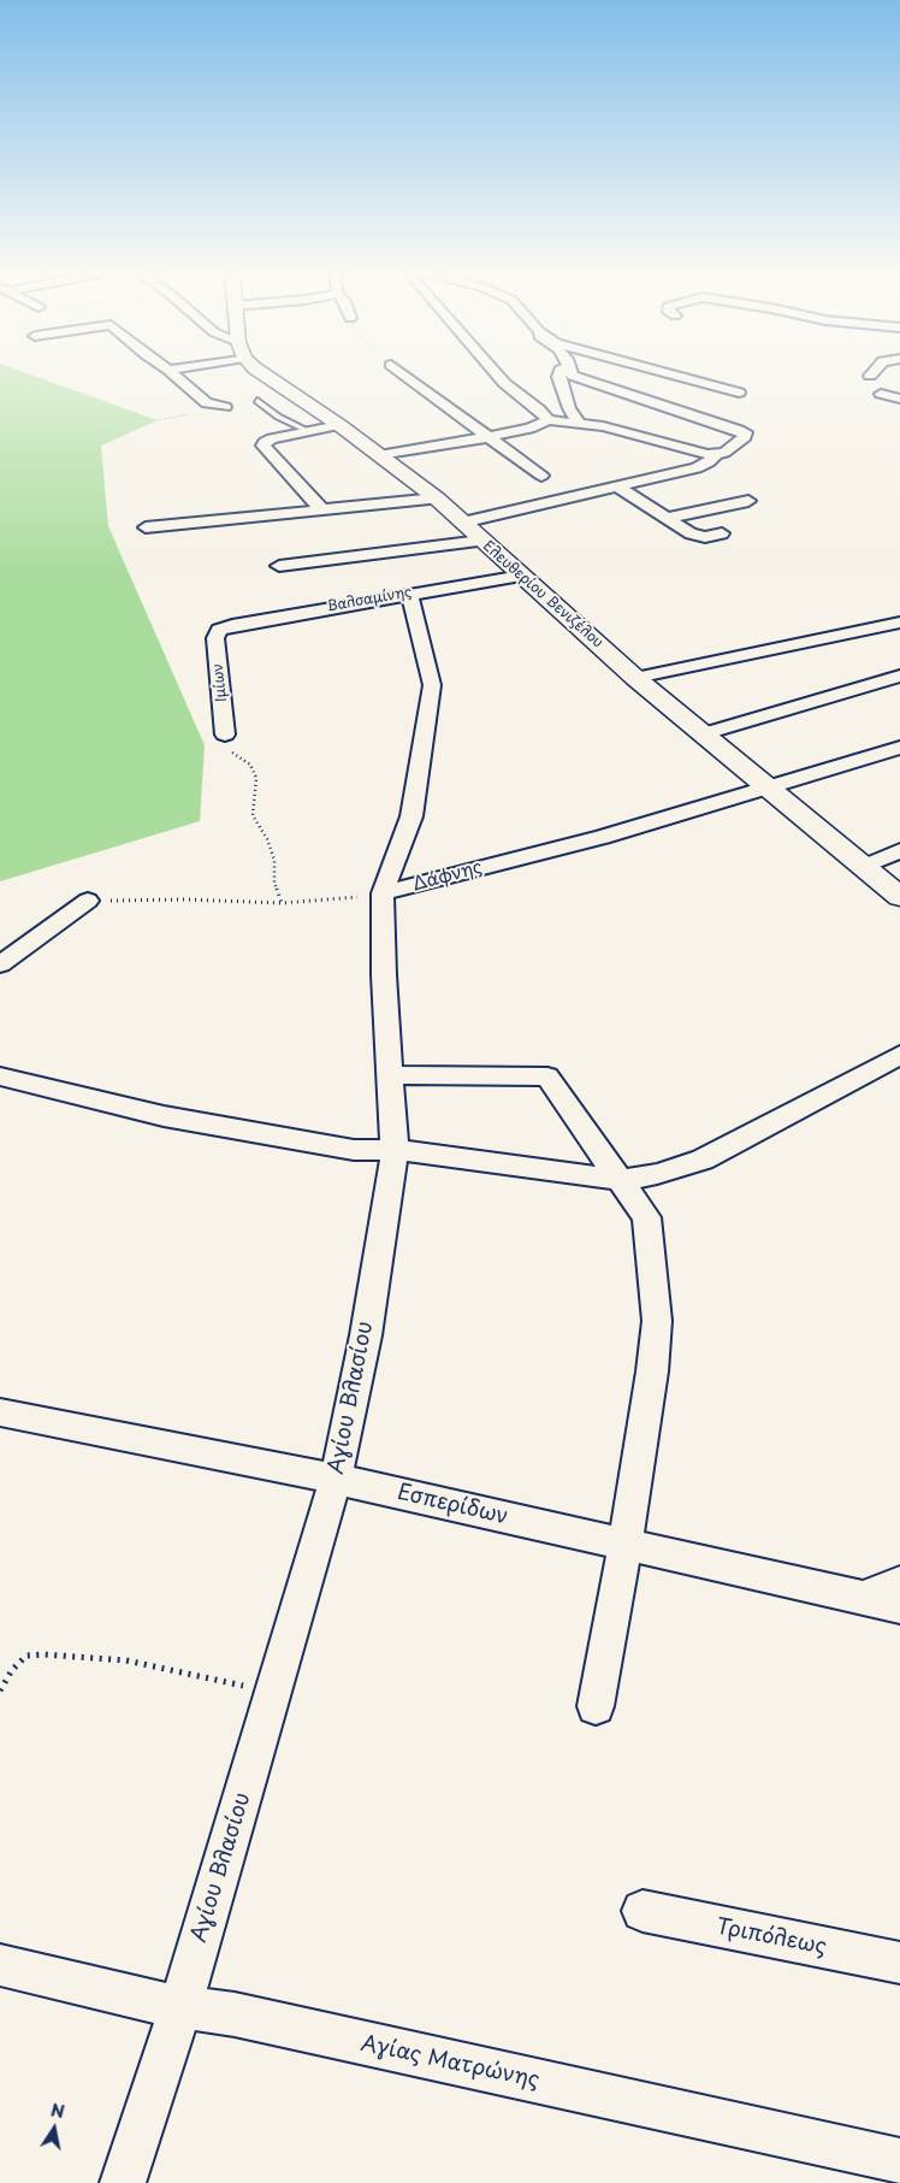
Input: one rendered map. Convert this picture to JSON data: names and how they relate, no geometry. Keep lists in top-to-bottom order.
{
  "streets": {
    "street": [
      "Ελευθερίου Βενιζέλου",
      "Βαλσαμίνης",
      "Ιμίων",
      "Δάφνης",
      "Αγίου Βλασίου",
      "Εσπερίδων",
      "Τριπόλεως",
      "Αγίας Ματρώνης"
    ]
  },
  "crossings": [
    ["Ελευθερίου Βενιζέλου", "Βαλσαμίνης"],
    ["Ελευθερίου Βενιζέλου", "Δάφνης"],
    ["Βαλσαμίνης", "Ιμίων"],
    ["Βαλσαμίνης", "Αγίου Βλασίου"],
    ["Δάφνης", "Αγίου Βλασίου"],
    ["Αγίου Βλασίου", "Εσπερίδων"],
    ["Αγίου Βλασίου", "Αγίας Ματρώνης"]
  ],
  "north": "top"
}
